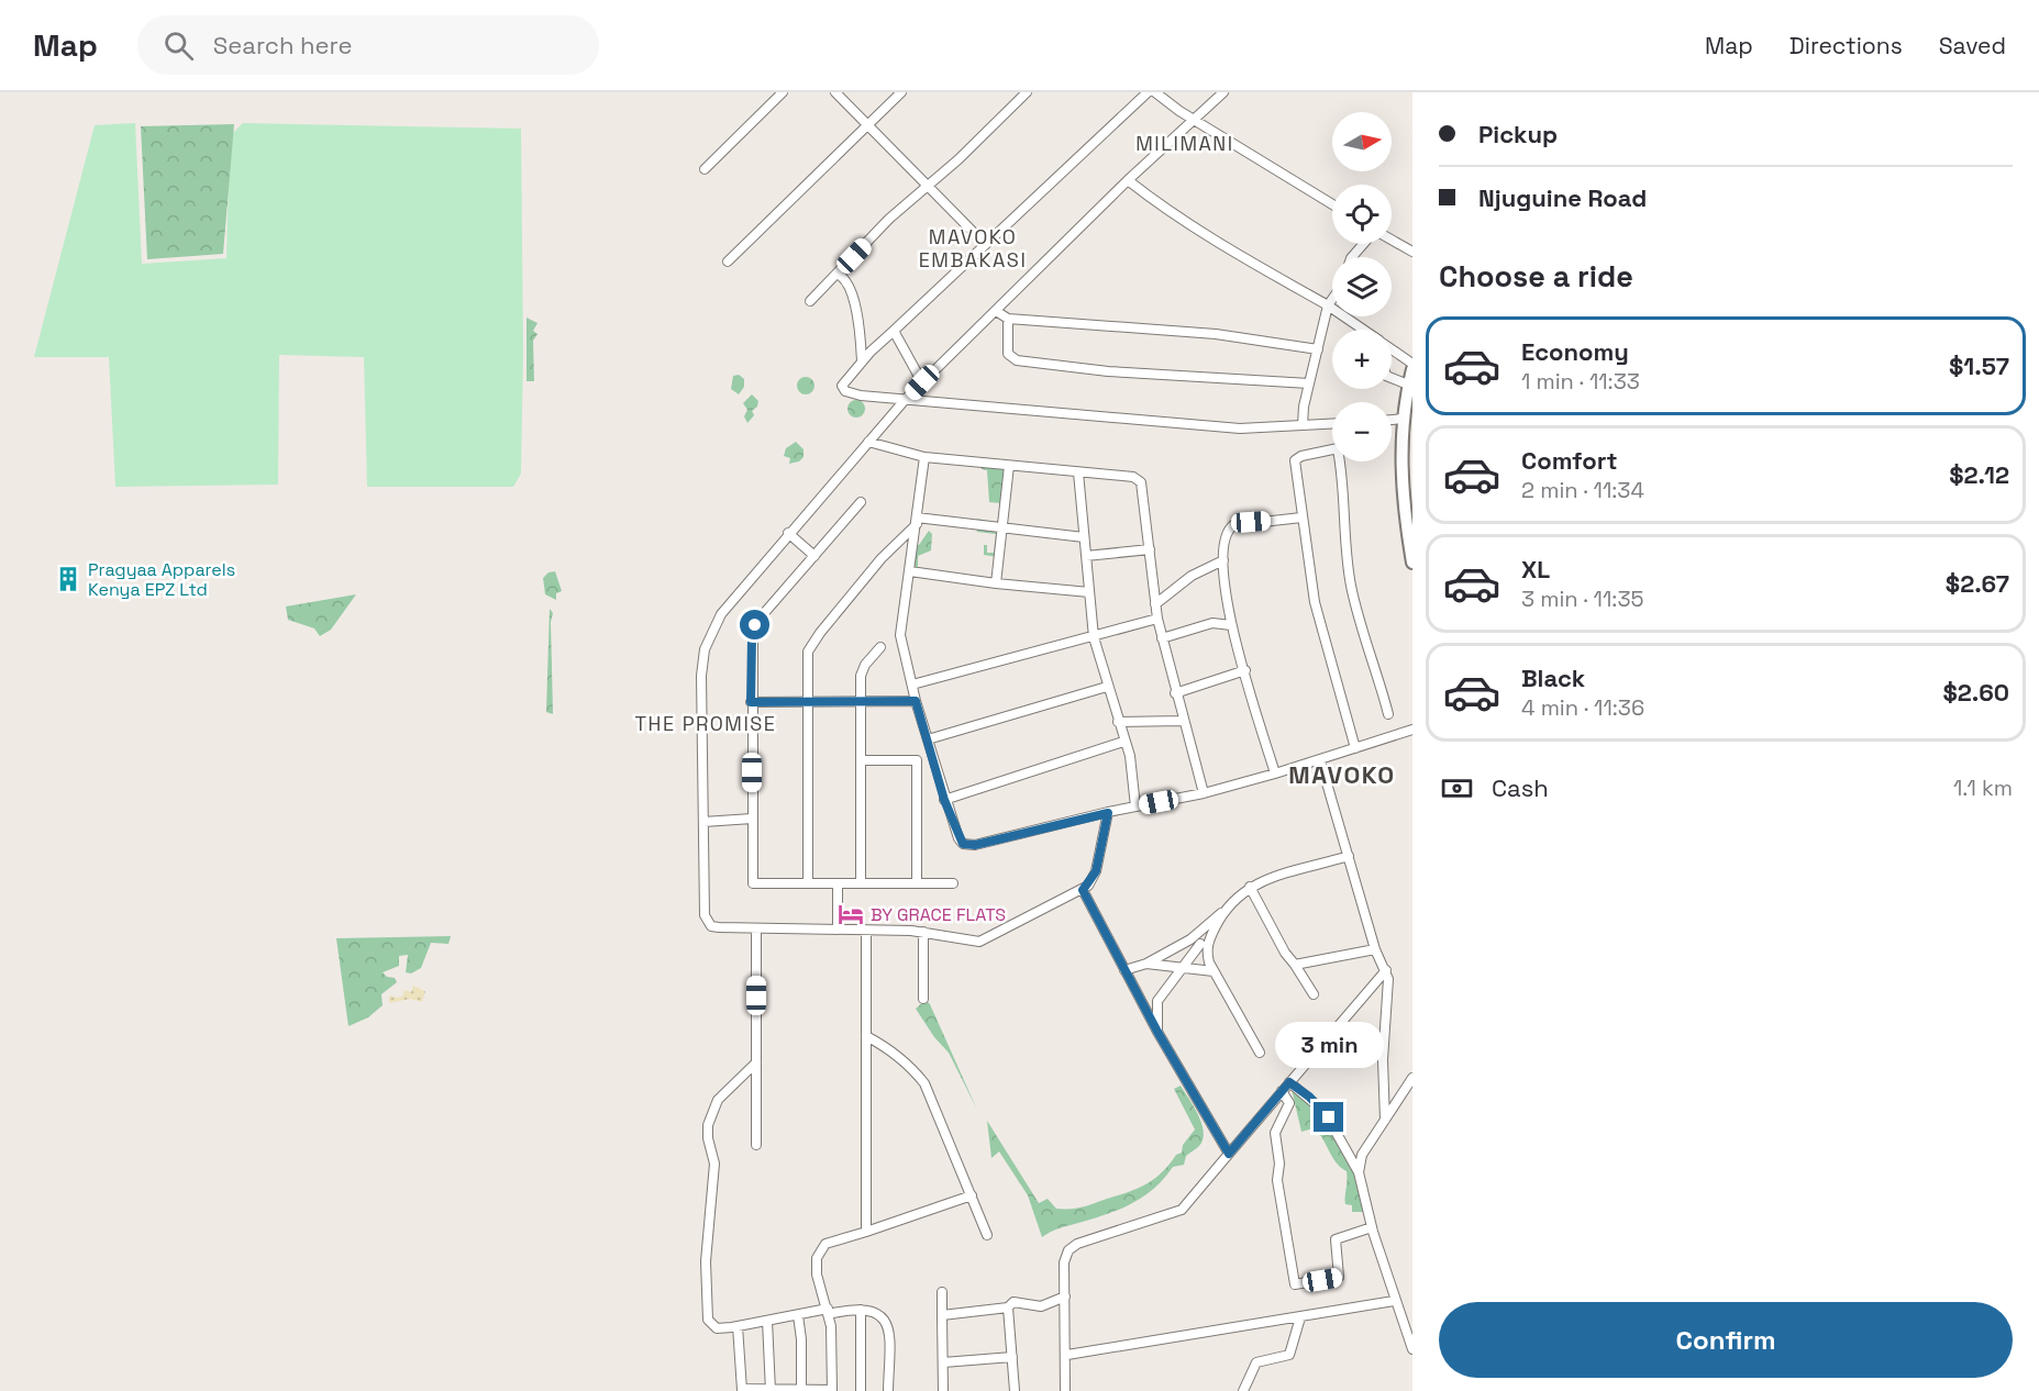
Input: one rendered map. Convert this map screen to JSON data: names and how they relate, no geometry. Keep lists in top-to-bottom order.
{
  "districts": [
    "MILIMANI",
    "MAVOKO EMBAKASI",
    "THE PROMISE",
    "MAVOKO"
  ],
  "places": {
    "building": ["Pragyaa Apparels Kenya EPZ Ltd"],
    "hotel": ["BY GRACE FLATS"]
  },
  "north": "right",
  "page": {
    "header": "Map",
    "search": "Search here",
    "nav": ["Map", "Directions", "Saved"],
    "banner": ["Pickup", "Njuguine Road"],
    "map_buttons": ["+", "−"],
    "heading": "Choose a ride",
    "list": [
      {
        "name": "Economy",
        "note": "1 min · 11:33",
        "value": "$1.57"
      },
      {
        "name": "Comfort",
        "note": "2 min · 11:34",
        "value": "$2.12"
      },
      {
        "name": "XL",
        "note": "3 min · 11:35",
        "value": "$2.67"
      },
      {
        "name": "Black",
        "note": "4 min · 11:36",
        "value": "$2.60"
      }
    ],
    "pay": ["Cash", "1.1 km"],
    "bubble": "3 min",
    "buttons": "Confirm"
  }
}
